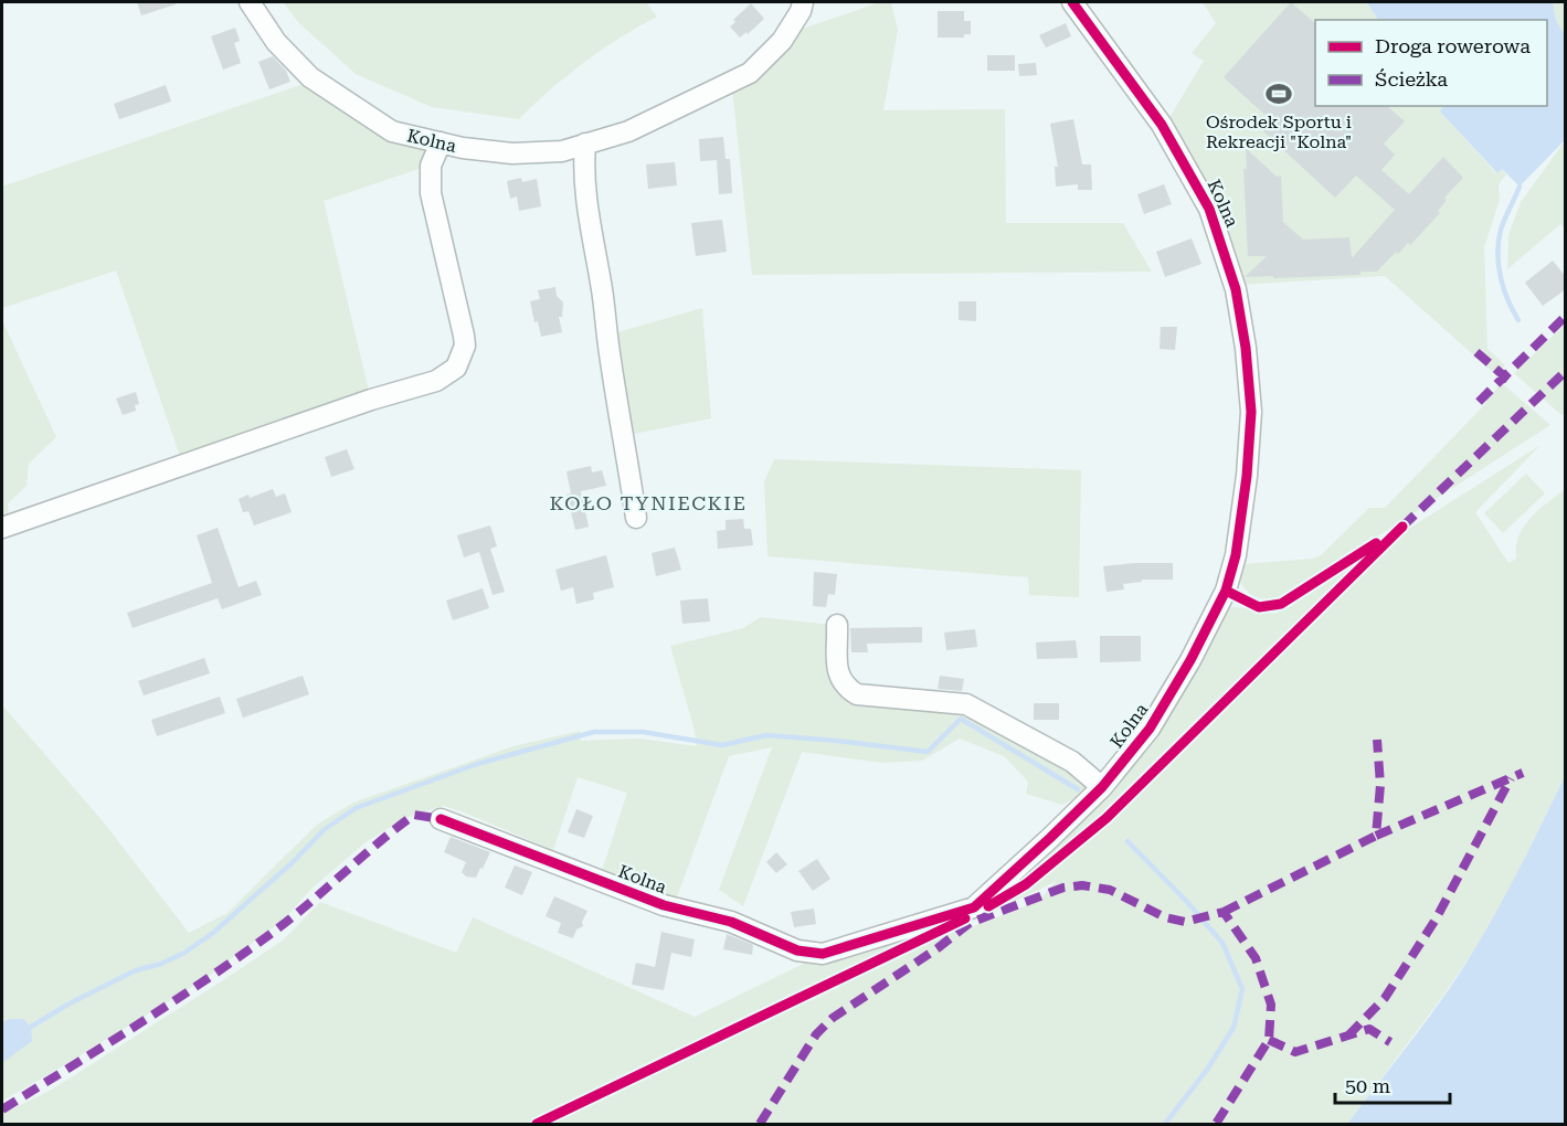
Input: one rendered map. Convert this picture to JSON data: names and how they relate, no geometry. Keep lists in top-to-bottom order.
{
  "streets": {
    "street": ["Kolna"]
  },
  "districts": ["KOŁO TYNIECKIE"],
  "places": {
    "sports": ["Ośrodek Sportu i Rekreacji \"Kolna\""]
  },
  "legend": ["Droga rowerowa", "Ścieżka"],
  "scale_bar": "50 m"
}
